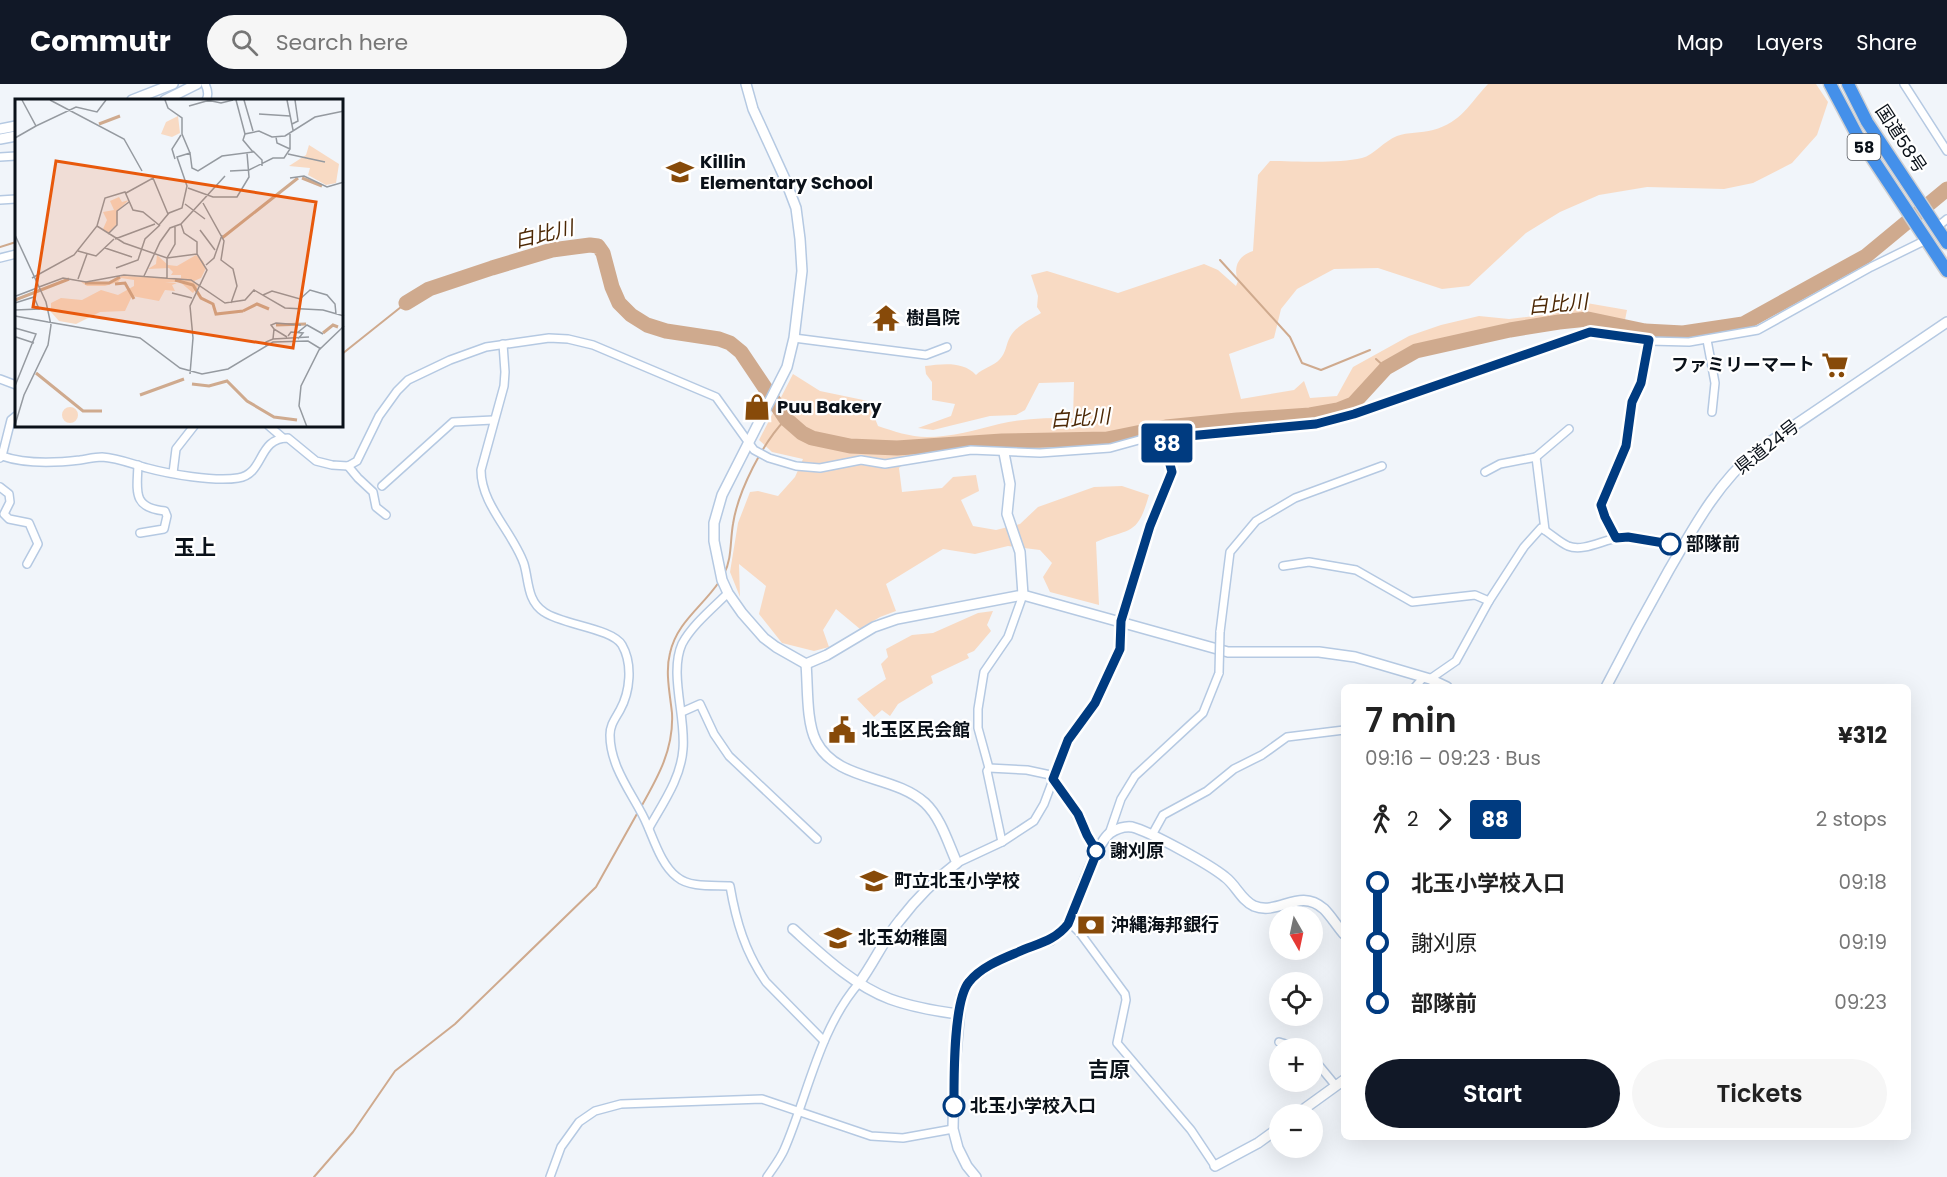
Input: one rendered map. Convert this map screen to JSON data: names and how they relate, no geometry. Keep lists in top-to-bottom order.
{
  "streets": {
    "highway": ["国道58号", "58"],
    "street": ["県道24号"]
  },
  "districts": ["玉上", "吉原"],
  "water": ["白比川"],
  "places": {
    "school or university": ["Killin Elementary School", "町立北玉小学校", "北玉幼稚園"],
    "temple": ["樹昌院"],
    "supermarket": ["ファミリーマート"],
    "shop": ["Puu Bakery"],
    "other": ["部隊前", "謝刈原", "北玉小学校入口"],
    "public building": ["北玉区民会館"],
    "bank": ["沖縄海邦銀行"]
  },
  "lines": ["bus line 88"],
  "north": "bottom",
  "page": {
    "header": "Commutr",
    "search": "Search here",
    "nav": ["Map", "Layers", "Share"],
    "on_map": "88",
    "heading": ["7 min", "09:16 – 09:23 · Bus", "¥312"],
    "legs": ["2", "88", "2 stops"],
    "list": [
      {
        "name": "北玉小学校入口",
        "value": "09:18"
      },
      {
        "name": "謝刈原",
        "value": "09:19"
      },
      {
        "name": "部隊前",
        "value": "09:23"
      }
    ],
    "map_buttons": ["+", "−"],
    "buttons": ["Start", "Tickets"]
  }
}
